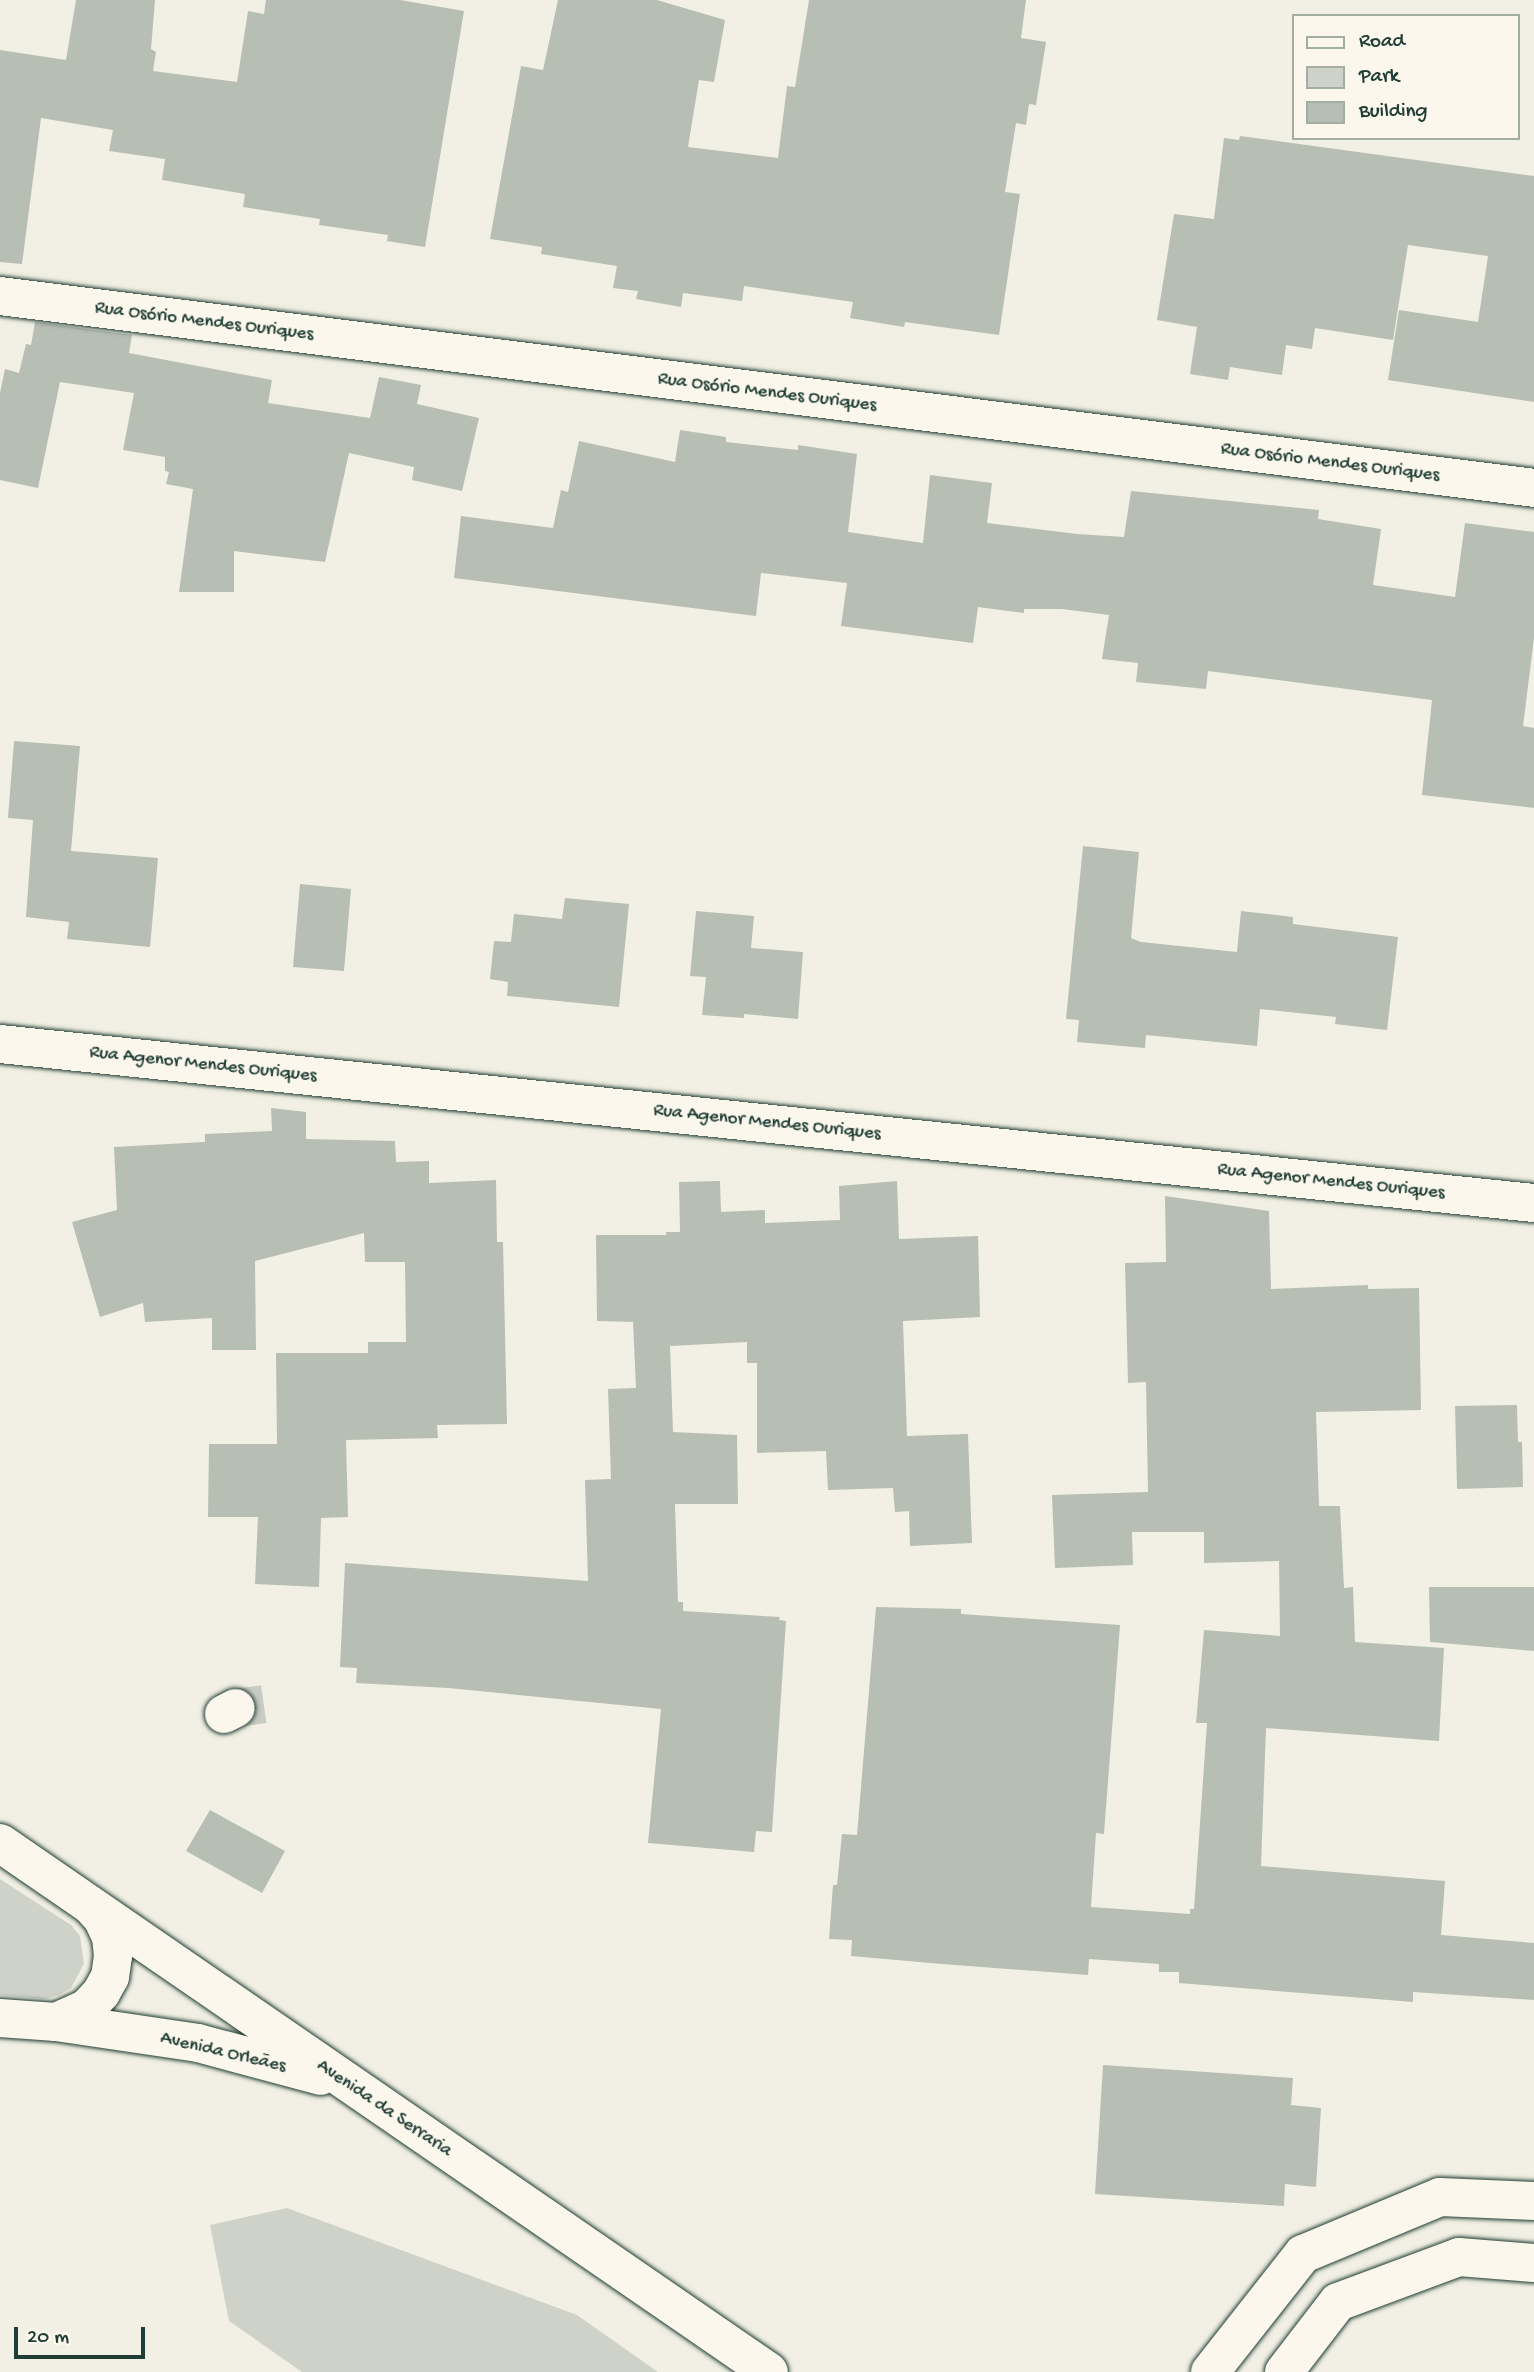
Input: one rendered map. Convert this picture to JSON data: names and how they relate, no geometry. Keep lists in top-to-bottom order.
{
  "streets": {
    "street": [
      "Rua Osório Mendes Ouriques",
      "Rua Agenor Mendes Ouriques",
      "Avenida Orleães",
      "Avenida da Serraria"
    ]
  },
  "crossings": [
    ["Avenida Orleães", "Avenida da Serraria"]
  ],
  "legend": ["Road", "Park", "Building"],
  "scale_bar": "20 m"
}
